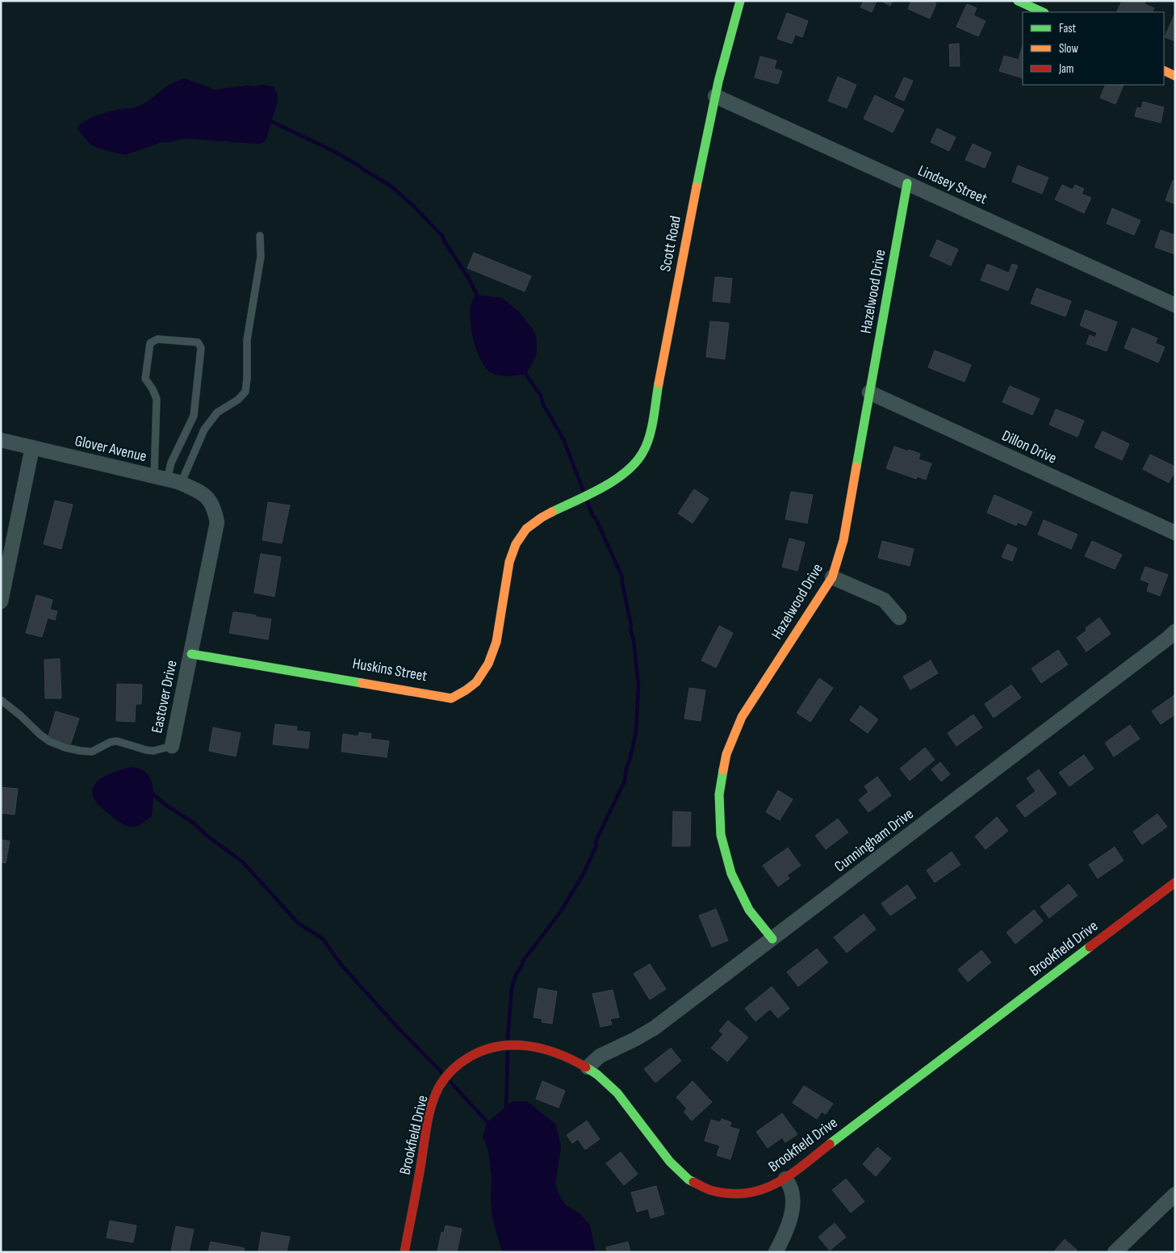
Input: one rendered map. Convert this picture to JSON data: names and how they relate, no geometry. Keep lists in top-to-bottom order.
{
  "streets": {
    "street": [
      "Lindsey Street",
      "Scott Road",
      "Hazelwood Drive",
      "Dillon Drive",
      "Glover Avenue",
      "Huskins Street",
      "Eastover Drive",
      "Cunningham Drive",
      "Brookfield Drive"
    ]
  },
  "crossings": [
    ["Lindsey Street", "Scott Road"],
    ["Lindsey Street", "Hazelwood Drive"],
    ["Scott Road", "Huskins Street"],
    ["Hazelwood Drive", "Dillon Drive"],
    ["Hazelwood Drive", "Cunningham Drive"],
    ["Glover Avenue", "Huskins Street"],
    ["Glover Avenue", "Eastover Drive"],
    ["Huskins Street", "Eastover Drive"],
    ["Cunningham Drive", "Brookfield Drive"]
  ],
  "legend": ["Fast", "Slow", "Jam"]
}
